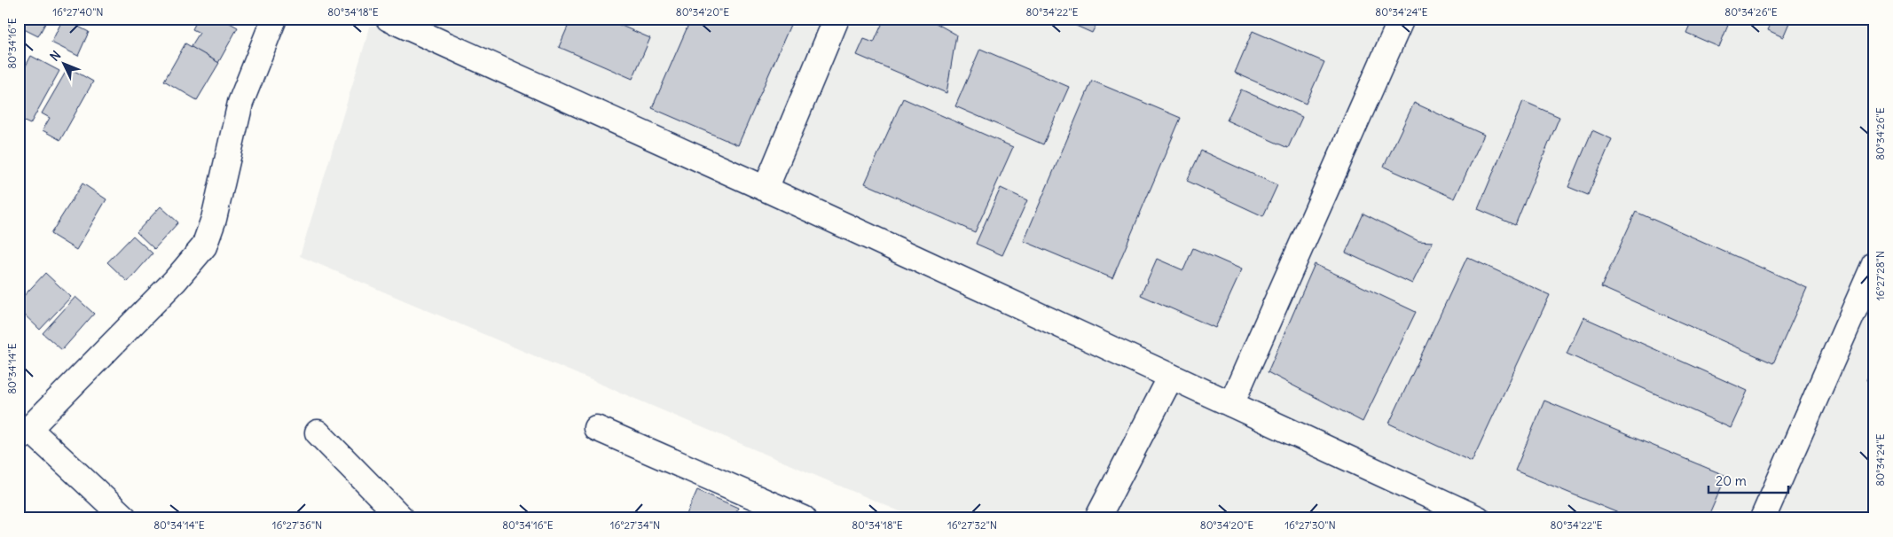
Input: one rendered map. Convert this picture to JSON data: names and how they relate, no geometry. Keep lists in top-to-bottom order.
{
  "scale_bar": "20 m",
  "north": "top left",
  "coordinates": [
    "16°27'40\"N",
    "80°34'18\"E",
    "80°34'20\"E",
    "80°34'22\"E",
    "80°34'24\"E",
    "80°34'26\"E",
    "80°34'16\"E",
    "16°27'28\"N",
    "80°34'14\"E",
    "16°27'36\"N",
    "16°27'34\"N",
    "16°27'32\"N",
    "16°27'30\"N"
  ]
}
